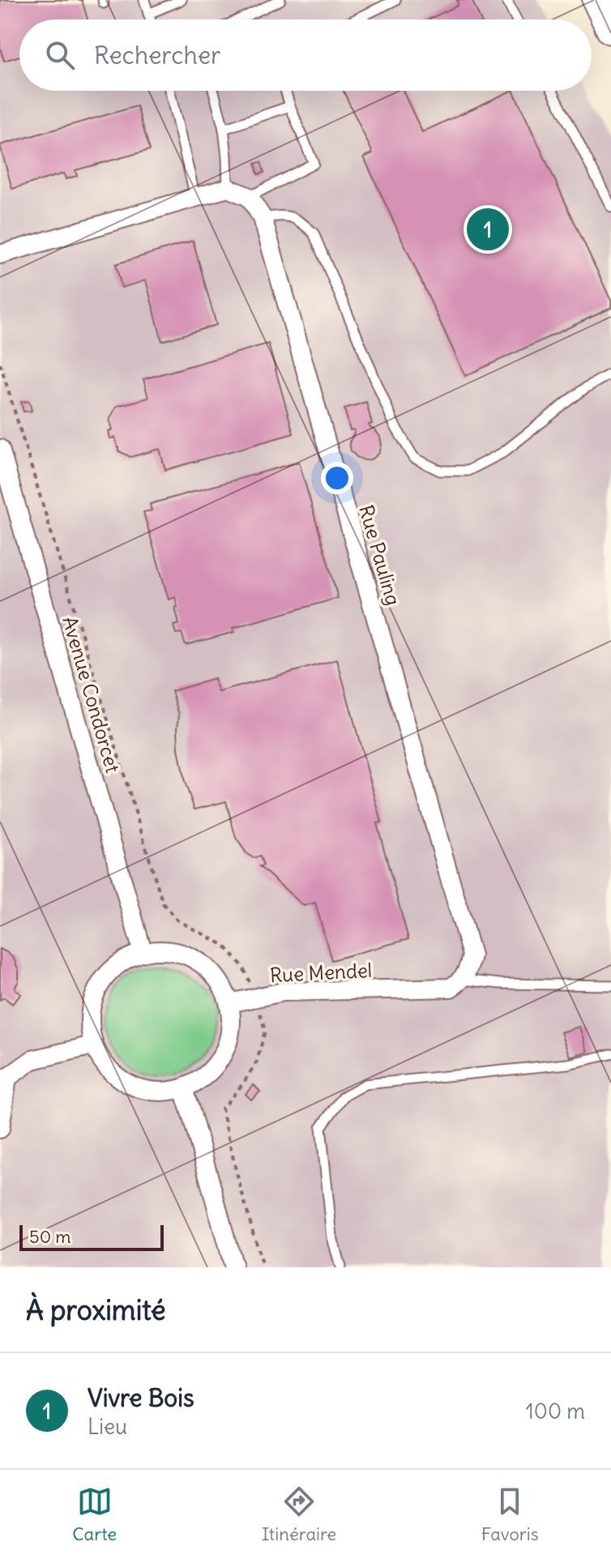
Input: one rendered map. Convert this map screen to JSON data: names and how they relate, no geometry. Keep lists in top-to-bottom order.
{
  "streets": {
    "street": ["Rue Pauling", "Avenue Condorcet", "Rue Mendel"]
  },
  "crossings": [
    ["Rue Pauling", "Rue Mendel"],
    ["Avenue Condorcet", "Rue Mendel"]
  ],
  "scale_bar": "50 m",
  "page": {
    "search": "Rechercher",
    "pins": "1",
    "scale": "50 m",
    "heading": "À proximité",
    "list": [
      {
        "mark": "1",
        "name": "Vivre Bois",
        "note": "Lieu",
        "value": "100 m"
      }
    ],
    "nav": ["Carte", "Itinéraire", "Favoris"]
  }
}
